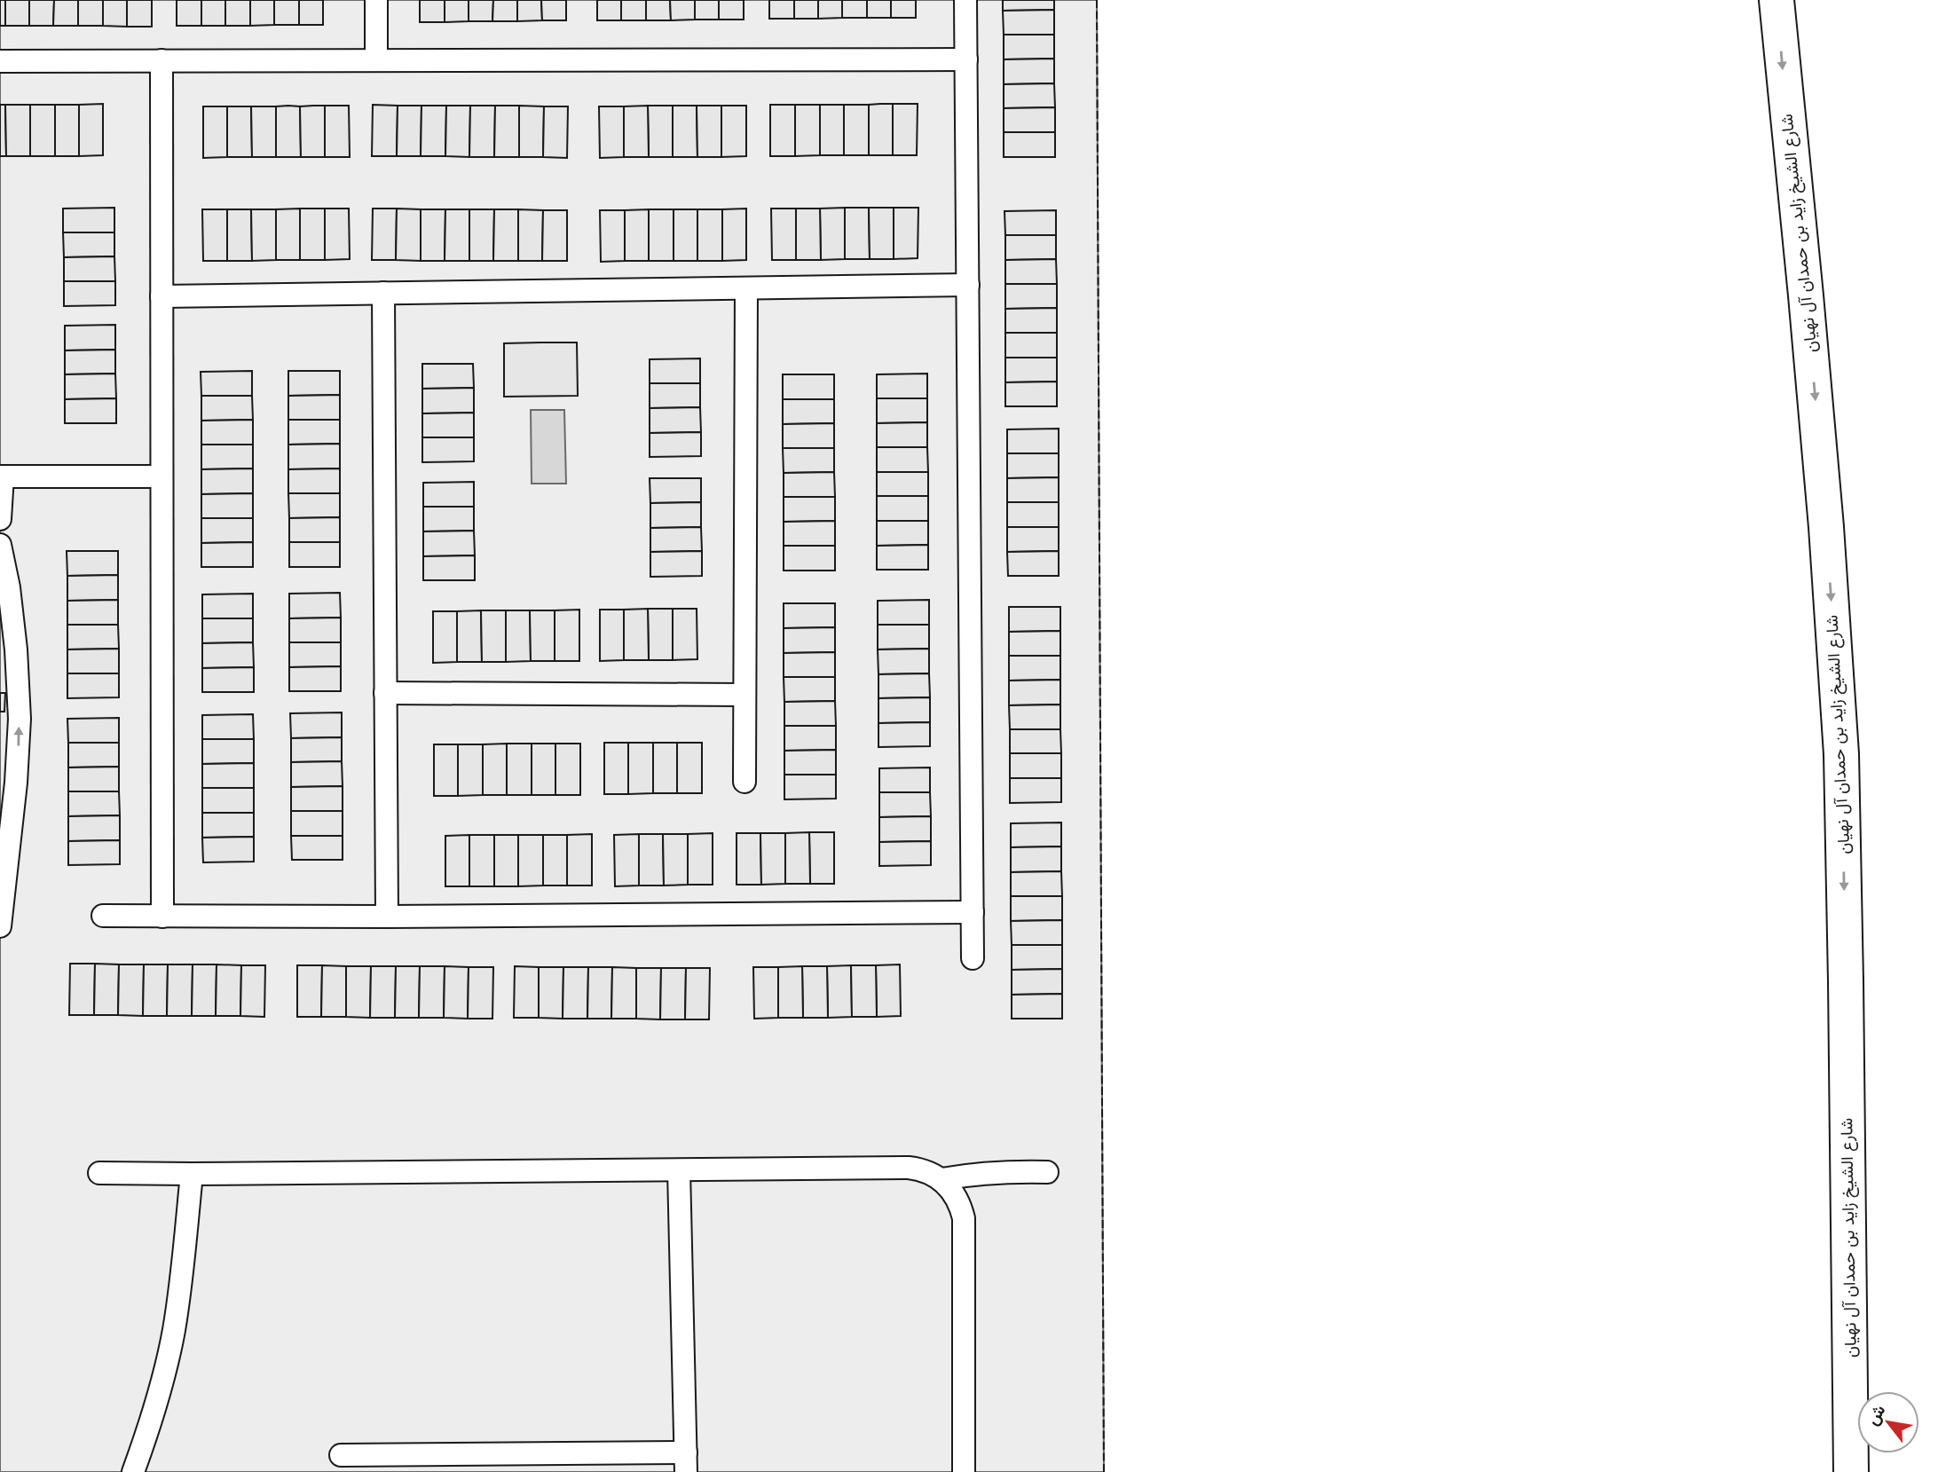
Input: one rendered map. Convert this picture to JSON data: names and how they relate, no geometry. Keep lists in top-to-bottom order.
{
  "streets": {
    "highway": ["شارع الشيخ زايد بن حمدان آل نهيان"]
  },
  "one_way": ["شارع الشيخ زايد بن حمدان آل نهيان"],
  "north": "top left"
}
